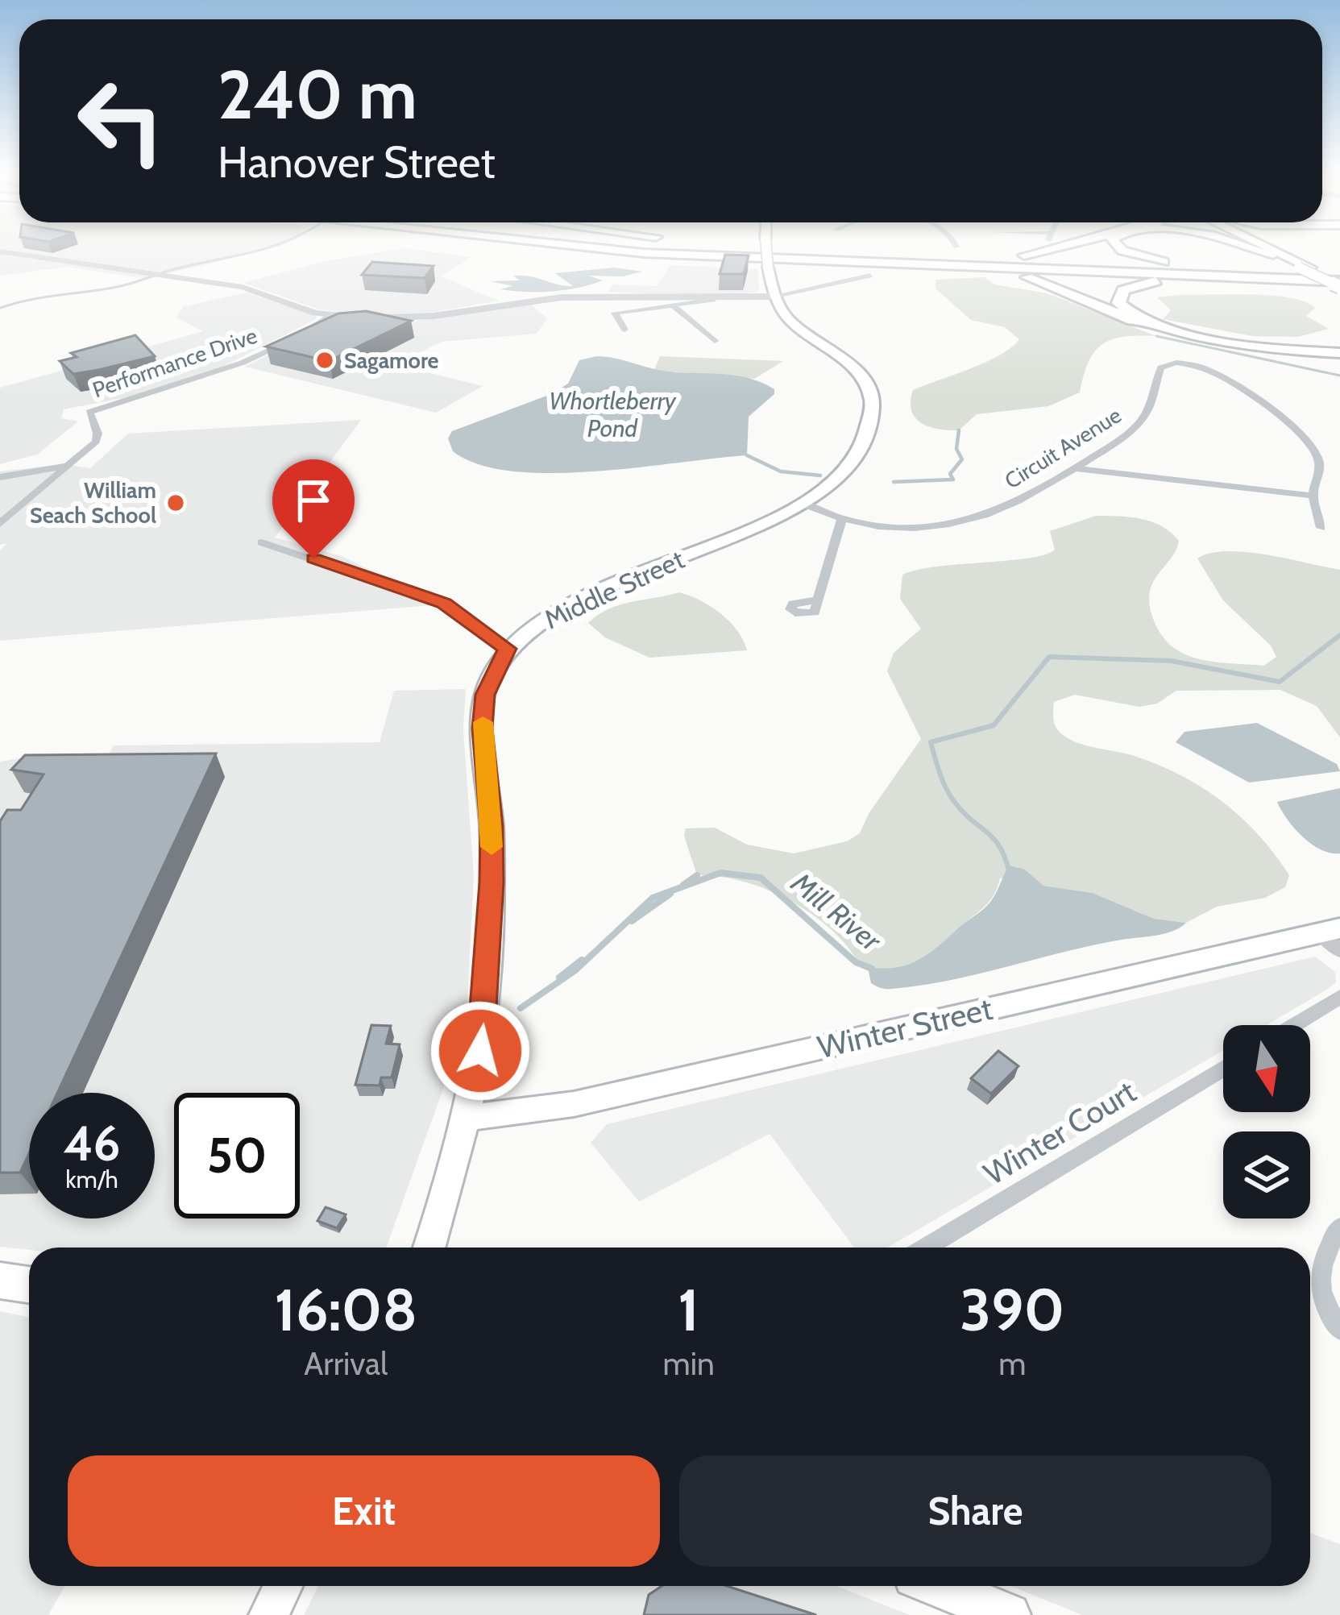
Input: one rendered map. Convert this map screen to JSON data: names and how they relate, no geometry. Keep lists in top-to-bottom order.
{
  "streets": {
    "main road": ["Middle Street", "Winter Street"],
    "street": ["Performance Drive", "Circuit Avenue", "Winter Court"]
  },
  "crossings": [
    ["Circuit Avenue", "Middle Street"],
    ["Middle Street", "Winter Street"]
  ],
  "water": ["Whortleberry Pond", "Mill River"],
  "places": ["Sagamore", "William Seach School"],
  "north": "bottom",
  "page": {
    "turn": ["240 m", "Hanover Street"],
    "speed": "46 km/h",
    "limit": "50",
    "eta": [
      "16:08",
      "Arrival",
      "1",
      "min",
      "390",
      "m"
    ],
    "buttons": ["Exit", "Share"]
  }
}
